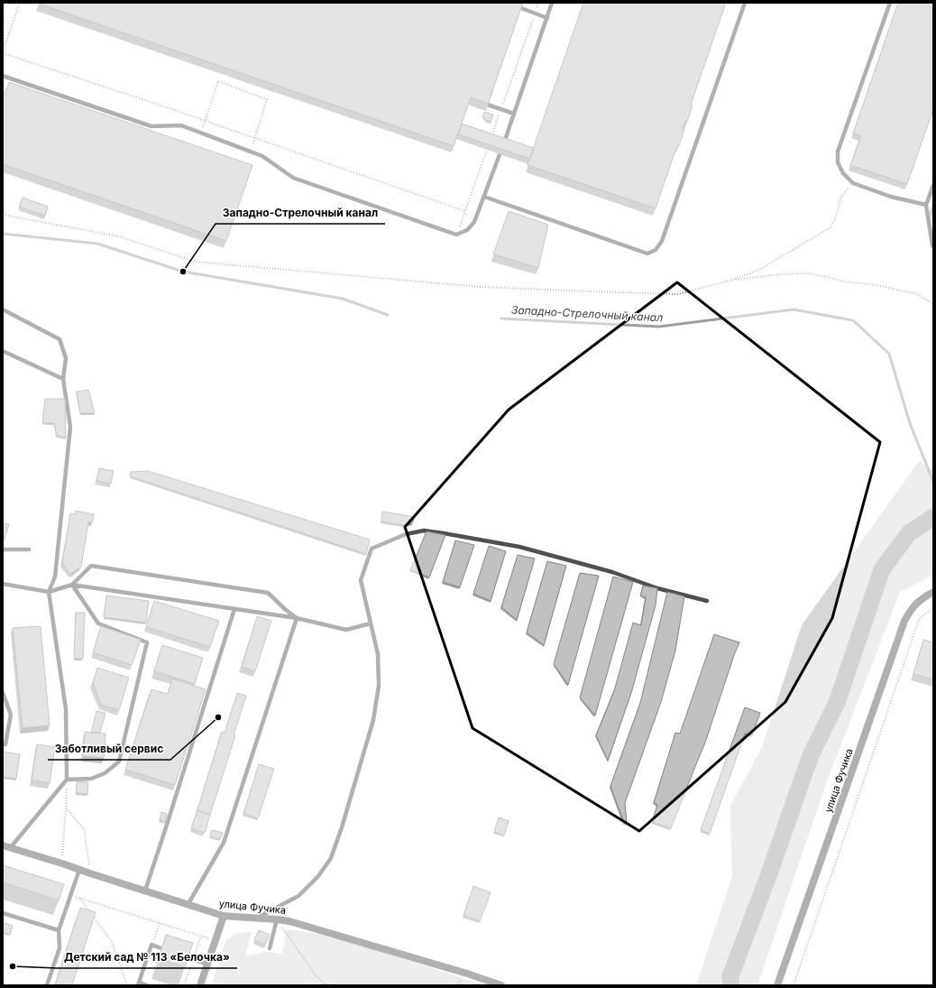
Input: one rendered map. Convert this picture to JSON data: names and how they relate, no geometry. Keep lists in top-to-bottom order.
{
  "streets": {
    "street": ["улица Фучика"]
  },
  "water": ["Западно-Стрелочный канал"],
  "places": ["Западно-Стрелочный канал", "Заботливый сервис", "Детский сад № 113 «Белочка»"]
}
